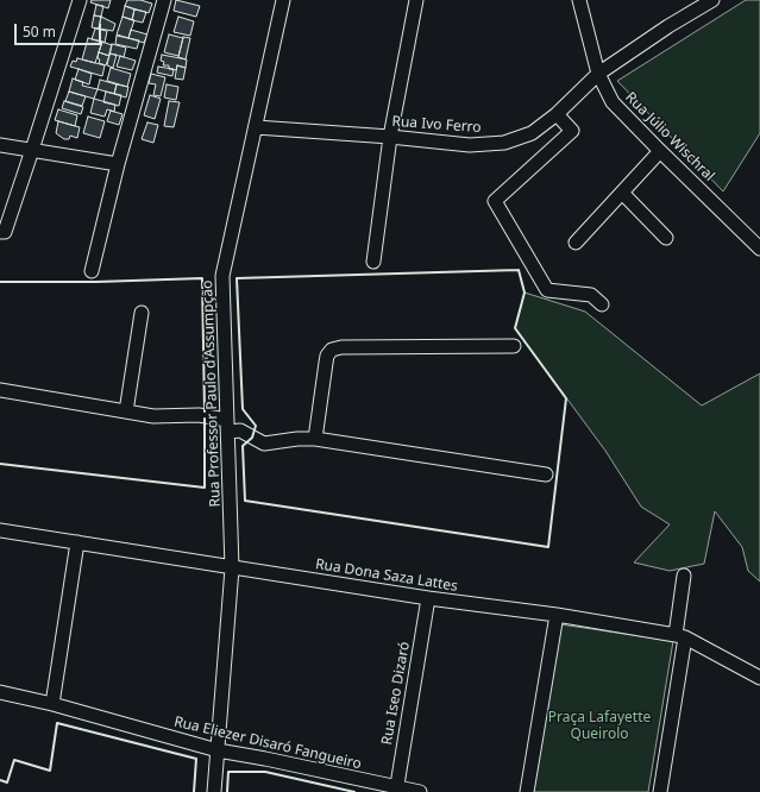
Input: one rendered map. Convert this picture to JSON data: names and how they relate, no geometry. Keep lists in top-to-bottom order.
{
  "streets": {
    "street": [
      "Rua Ivo Ferro",
      "Rua Júlio Wischral",
      "Rua Professor Paulo d'Assumpção",
      "Rua Dona Saza Lattes",
      "Rua Iseo Dizaró",
      "Rua Eliezer Disaró Fangueiro"
    ]
  },
  "crossings": [
    ["Rua Ivo Ferro", "Rua Júlio Wischral"],
    ["Rua Ivo Ferro", "Rua Professor Paulo d'Assumpção"],
    ["Rua Professor Paulo d'Assumpção", "Rua Dona Saza Lattes"],
    ["Rua Professor Paulo d'Assumpção", "Rua Eliezer Disaró Fangueiro"],
    ["Rua Dona Saza Lattes", "Rua Iseo Dizaró"],
    ["Rua Iseo Dizaró", "Rua Eliezer Disaró Fangueiro"]
  ],
  "parks": ["Praça Lafayette Queirolo"],
  "scale_bar": "50 m"
}
